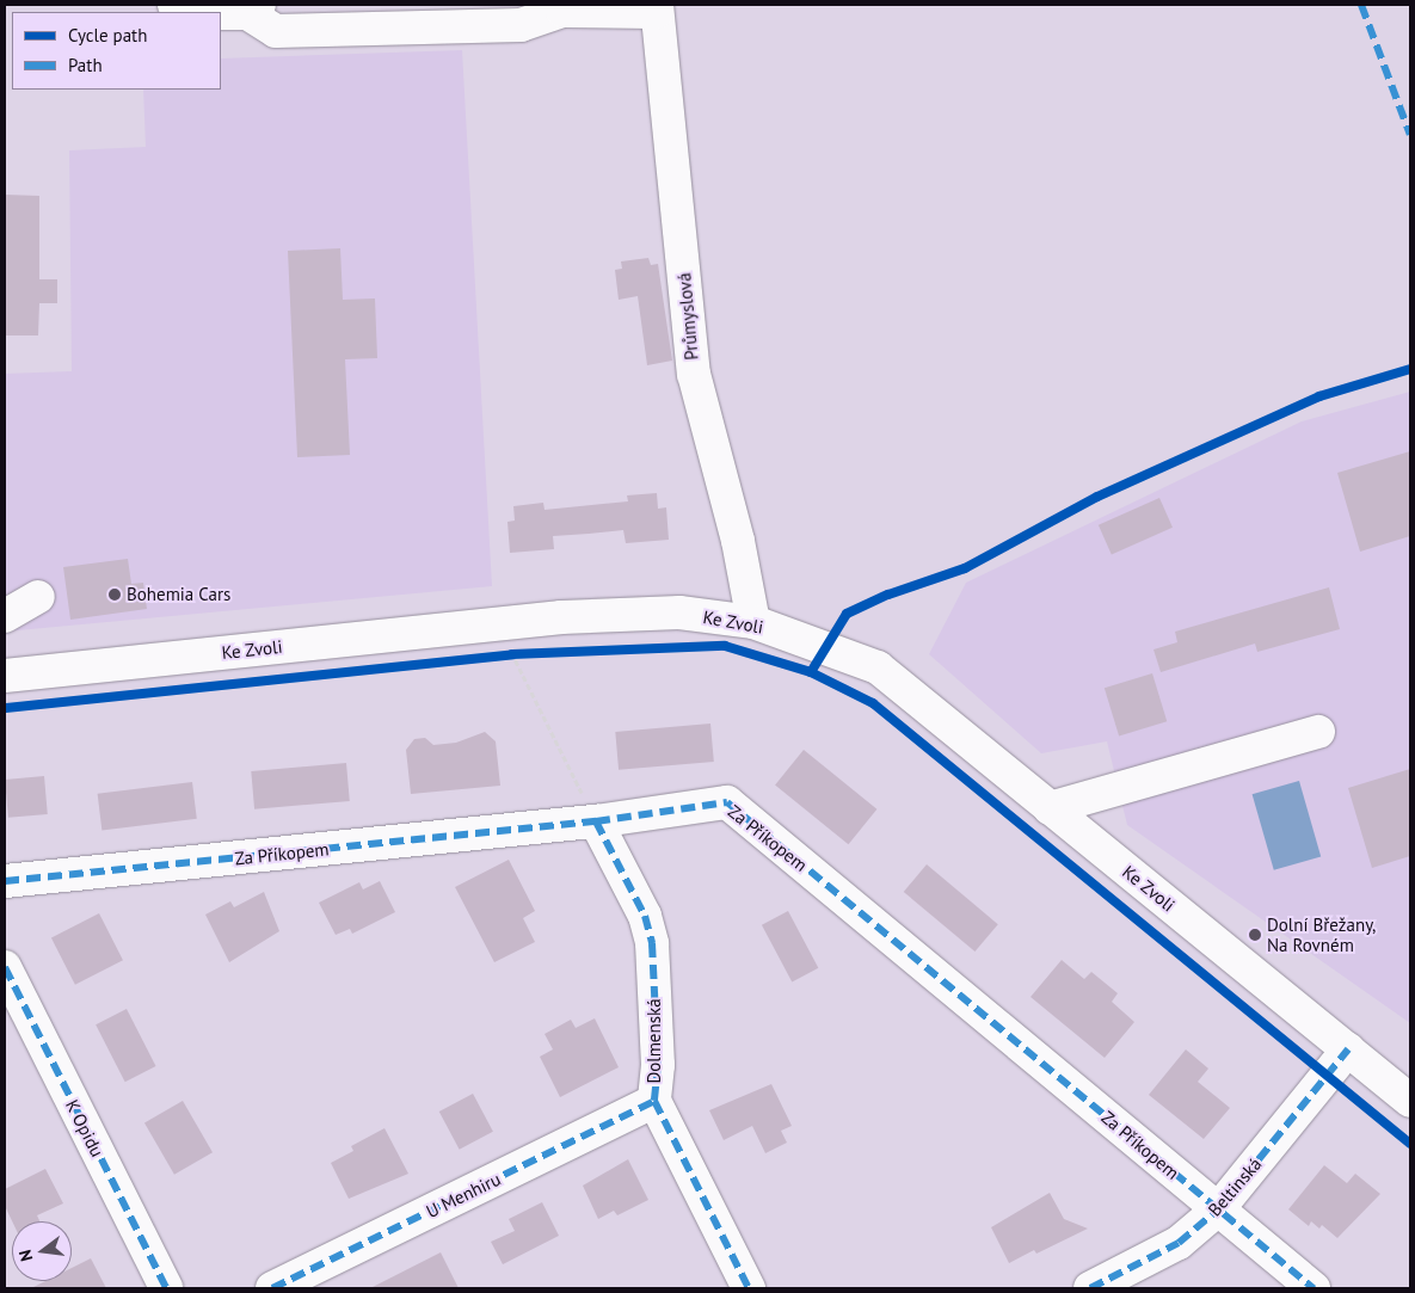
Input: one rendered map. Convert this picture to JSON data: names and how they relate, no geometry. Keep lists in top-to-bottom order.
{
  "streets": {
    "street": [
      "Průmyslová",
      "Ke Zvoli",
      "Za Příkopem",
      "Dolmenská",
      "K Opidu",
      "Beltinská",
      "U Menhiru"
    ]
  },
  "crossings": [
    ["Průmyslová", "Ke Zvoli"],
    ["Ke Zvoli", "Beltinská"],
    ["Za Příkopem", "Dolmenská"],
    ["Za Příkopem", "Beltinská"],
    ["Dolmenská", "U Menhiru"]
  ],
  "places": ["Bohemia Cars", "Dolní Břežany, Na Rovném"],
  "legend": ["Cycle path", "Path"],
  "north": "left"
}
